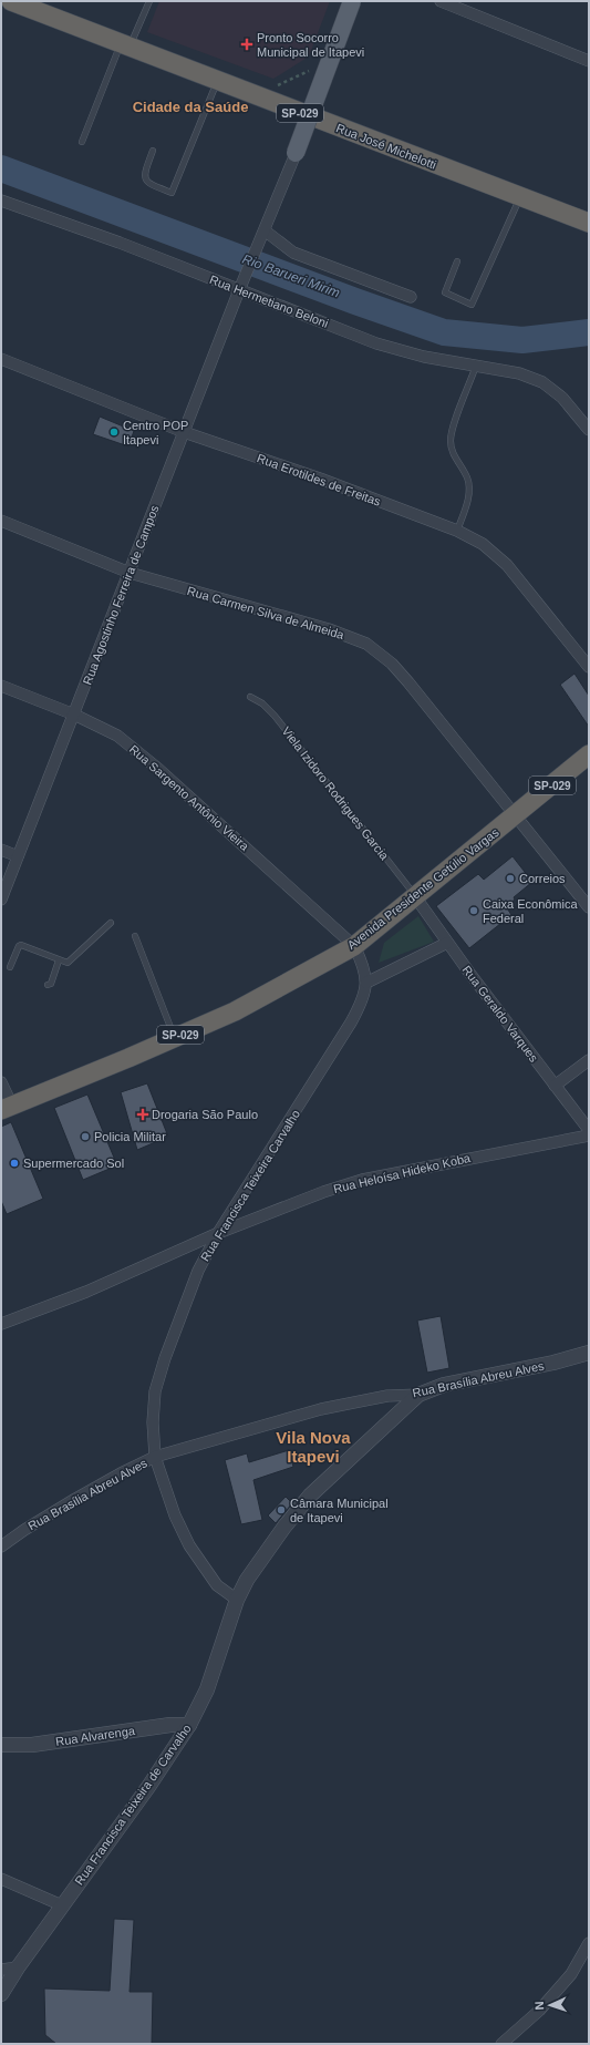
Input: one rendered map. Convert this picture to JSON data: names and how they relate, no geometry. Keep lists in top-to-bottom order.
{
  "streets": {
    "highway": ["SP-029", "Rua José Michelotti", "Avenida Presidente Getúlio Vargas"],
    "street": [
      "Rua Hermetiano Beloni",
      "Rua Erotildes de Freitas",
      "Rua Agostinho Ferreira de Campos",
      "Rua Carmen Silva de Almeida",
      "Rua Sargento Antônio Vieira",
      "Rua Geraldo Varques",
      "Rua Heloísa Hideko Koba",
      "Rua Francisca Teixeira Carvalho",
      "Rua Brasília Abreu Alves",
      "Rua Alvarenga",
      "Rua Francisca Teixeira de Carvalho"
    ],
    "lane": ["Viela Izidoro Rodrigues Garcia"]
  },
  "crossings": [
    ["Rua José Michelotti", "Rua Agostinho Ferreira de Campos"],
    ["Rua Hermetiano Beloni", "Rua Agostinho Ferreira de Campos"],
    ["Rua Erotildes de Freitas", "Rua Agostinho Ferreira de Campos"],
    ["Rua Agostinho Ferreira de Campos", "Rua Carmen Silva de Almeida"],
    ["Rua Agostinho Ferreira de Campos", "Rua Sargento Antônio Vieira"],
    ["Rua Carmen Silva de Almeida", "Avenida Presidente Getúlio Vargas"],
    ["Viela Izidoro Rodrigues Garcia", "Avenida Presidente Getúlio Vargas"],
    ["Viela Izidoro Rodrigues Garcia", "Rua Geraldo Varques"],
    ["Rua Sargento Antônio Vieira", "Avenida Presidente Getúlio Vargas"],
    ["Rua Sargento Antônio Vieira", "Rua Francisca Teixeira Carvalho"],
    ["Avenida Presidente Getúlio Vargas", "Rua Geraldo Varques"],
    ["Avenida Presidente Getúlio Vargas", "Rua Francisca Teixeira Carvalho"],
    ["Rua Heloísa Hideko Koba", "Rua Francisca Teixeira Carvalho"],
    ["Rua Francisca Teixeira Carvalho", "Rua Brasília Abreu Alves"],
    ["Rua Francisca Teixeira Carvalho", "Rua Francisca Teixeira de Carvalho"],
    ["Rua Brasília Abreu Alves", "Rua Francisca Teixeira de Carvalho"],
    ["Rua Alvarenga", "Rua Francisca Teixeira de Carvalho"]
  ],
  "districts": ["Cidade da Saúde", "Vila Nova Itapevi"],
  "water": ["Rio Barueri Mirim"],
  "places": {
    "health": ["Pronto Socorro Municipal de Itapevi", "Drogaria São Paulo"],
    "other": [
      "Centro POP Itapevi",
      "Correios",
      "Caixa Econômica Federal",
      "Policia Militar",
      "Supermercado Sol",
      "Câmara Municipal de Itapevi"
    ]
  },
  "north": "left"
}
